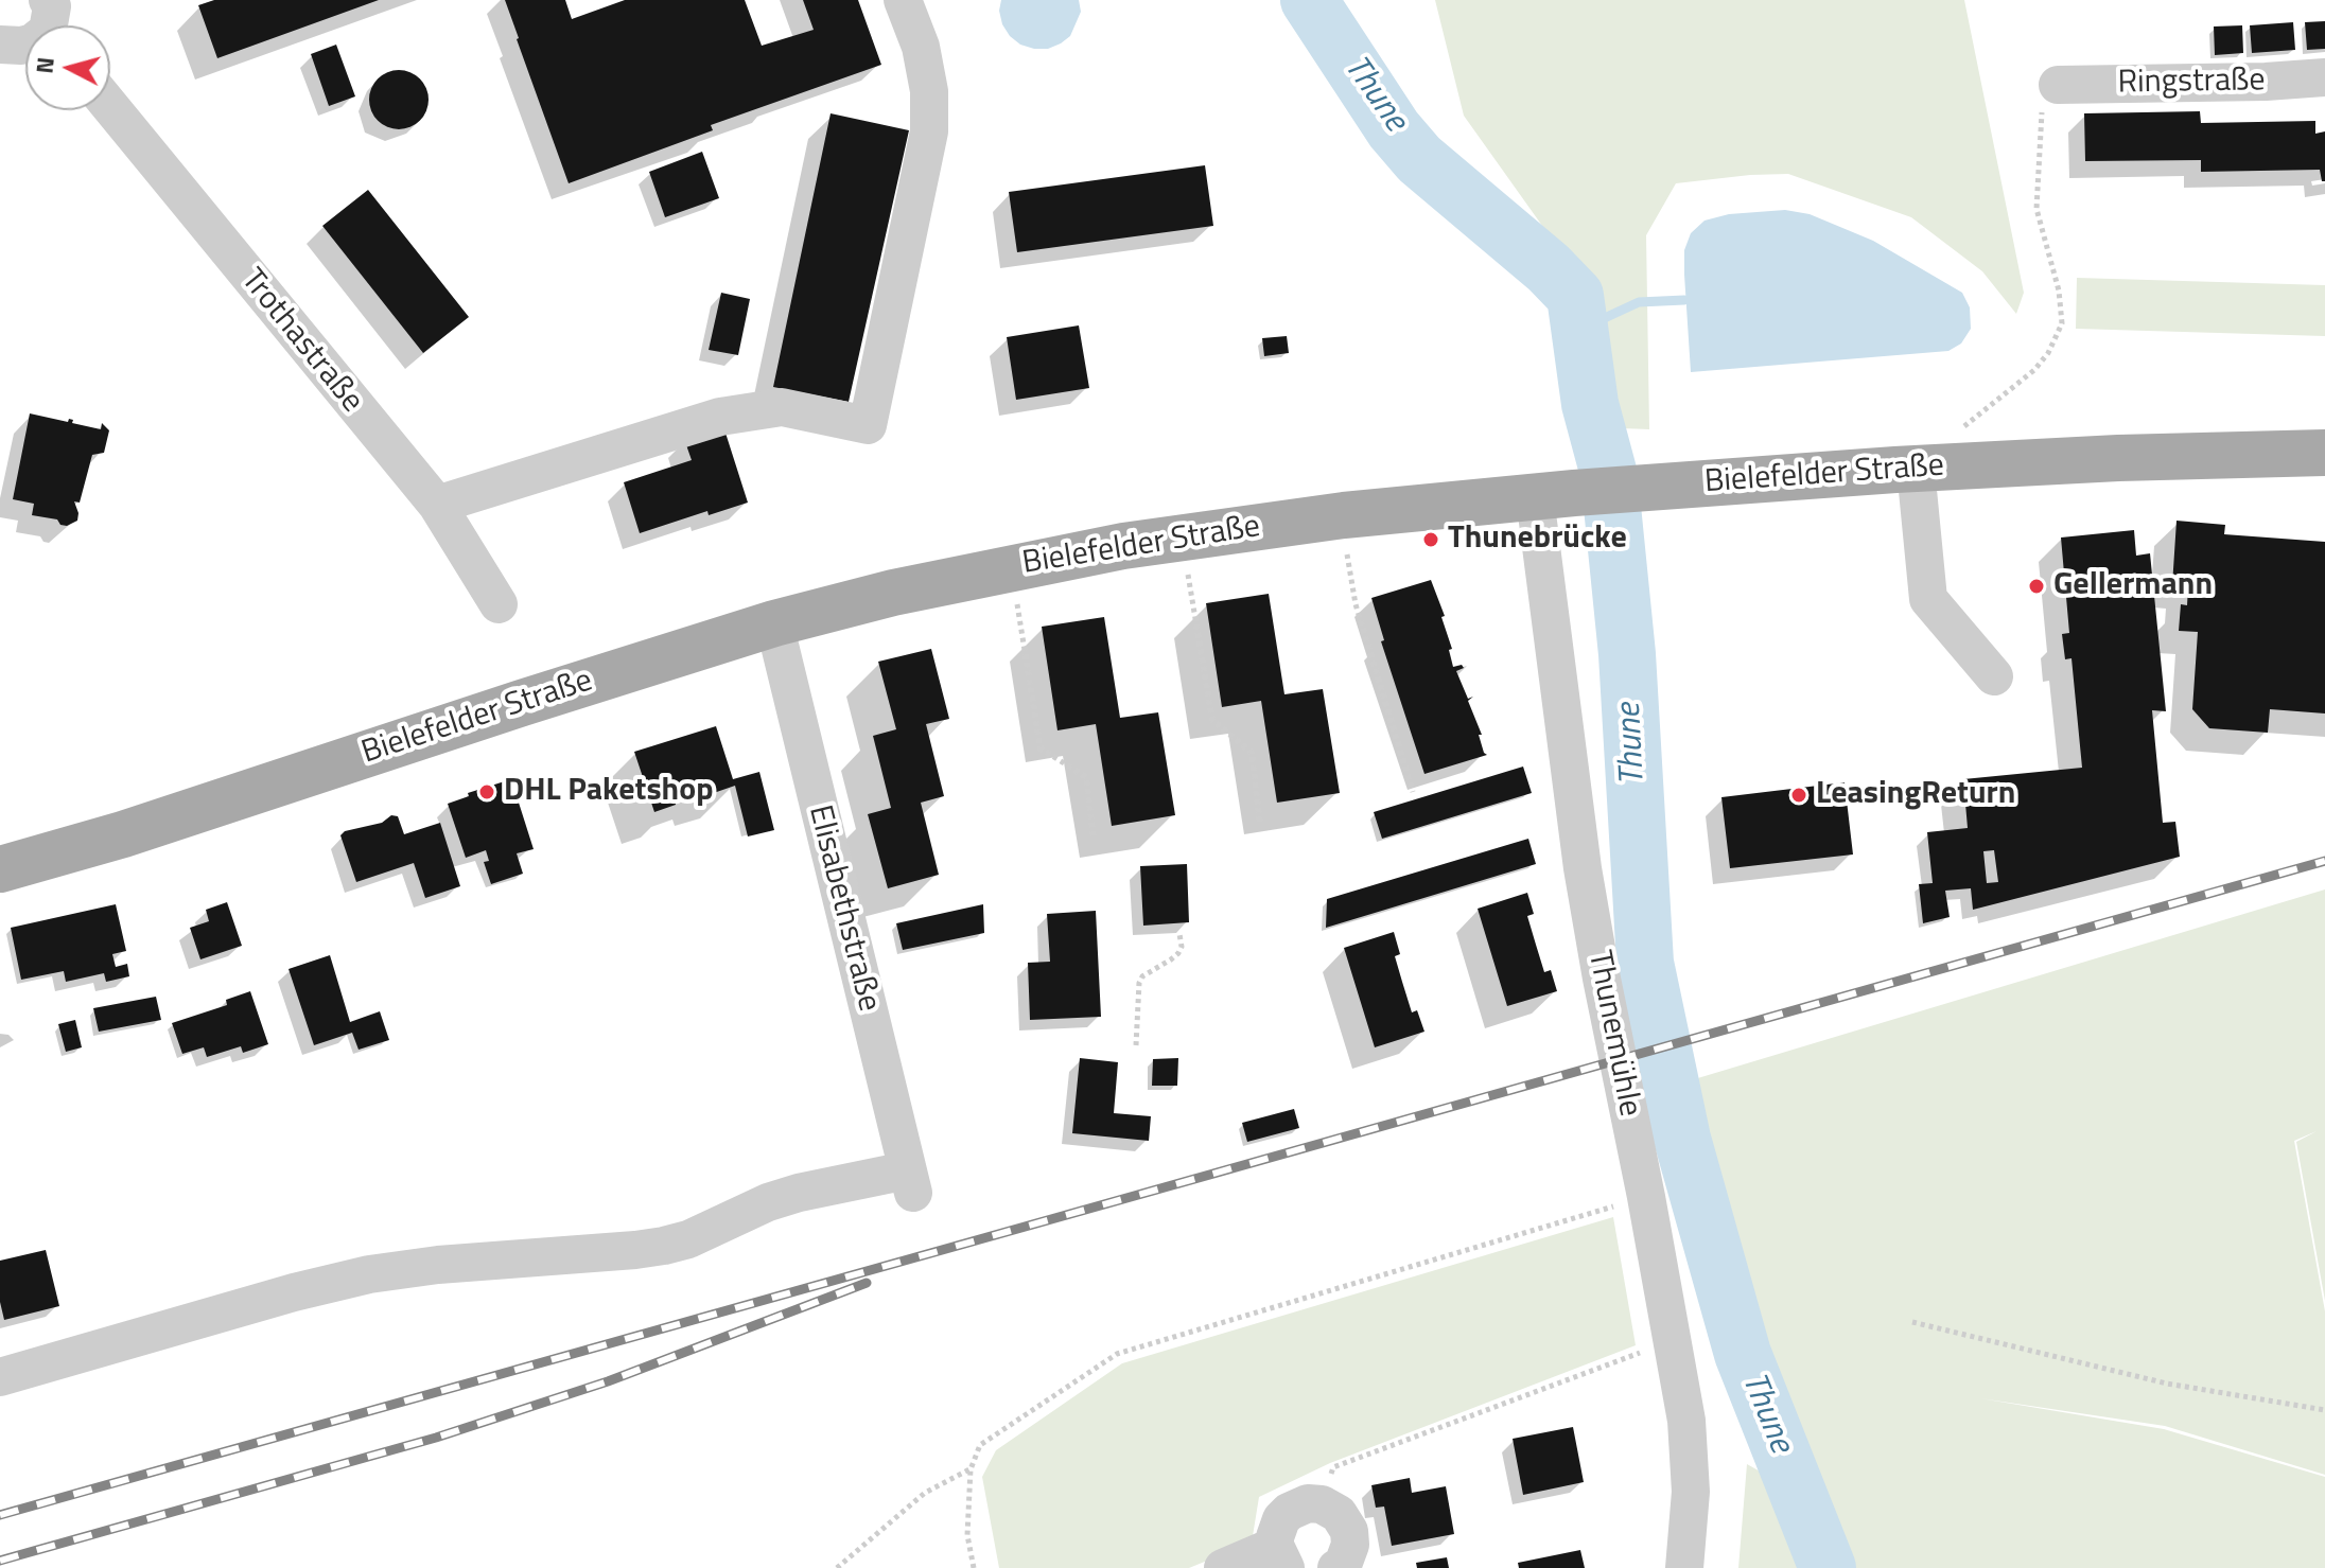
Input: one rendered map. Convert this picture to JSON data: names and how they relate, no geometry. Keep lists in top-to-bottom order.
{
  "streets": {
    "main road": ["Bielefelder Straße"],
    "street": [
      "Ringstraße",
      "Trothastraße",
      "Elisabethstraße",
      "Thunemühle"
    ]
  },
  "crossings": [
    ["Bielefelder Straße", "Elisabethstraße"],
    ["Bielefelder Straße", "Thunemühle"]
  ],
  "water": ["Thune"],
  "places": [
    "Thunebrücke",
    "Gellermann",
    "DHL Paketshop",
    "LeasingReturn"
  ],
  "north": "left"
}
